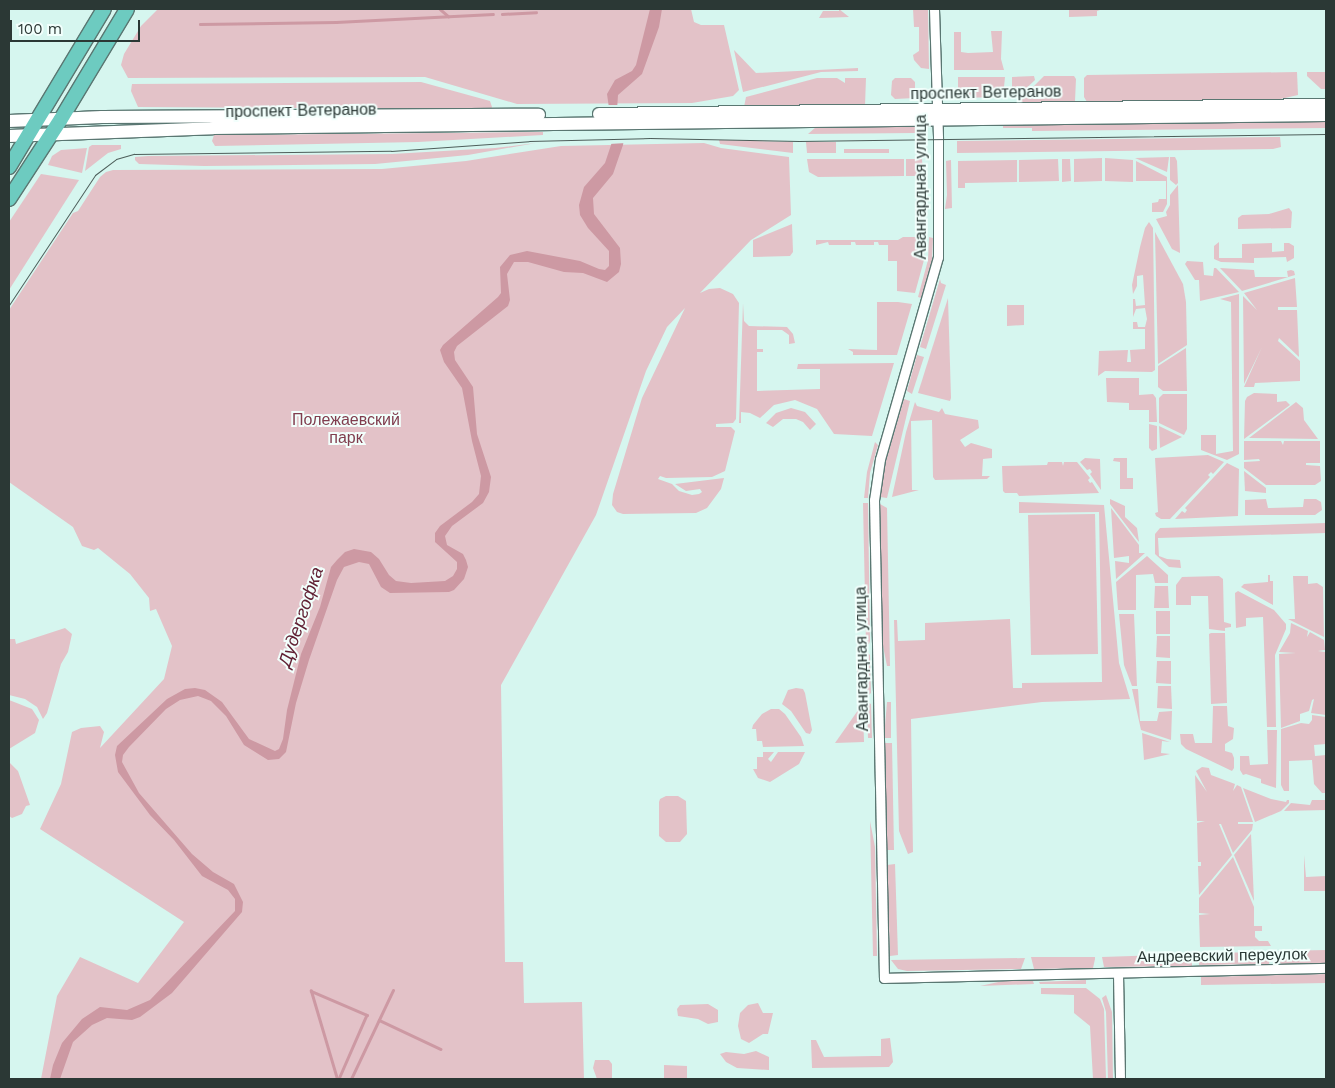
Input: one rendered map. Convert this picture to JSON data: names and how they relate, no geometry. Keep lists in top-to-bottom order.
{
  "streets": {
    "main road": ["проспект Ветеранов"],
    "street": ["Авангардная улица", "Андреевский переулок"]
  },
  "crossings": [
    ["проспект Ветеранов", "Авангардная улица"],
    ["Авангардная улица", "Андреевский переулок"]
  ],
  "water": ["Дудергофка"],
  "parks": ["Полежаевский парк"],
  "scale_bar": "100 m"
}
